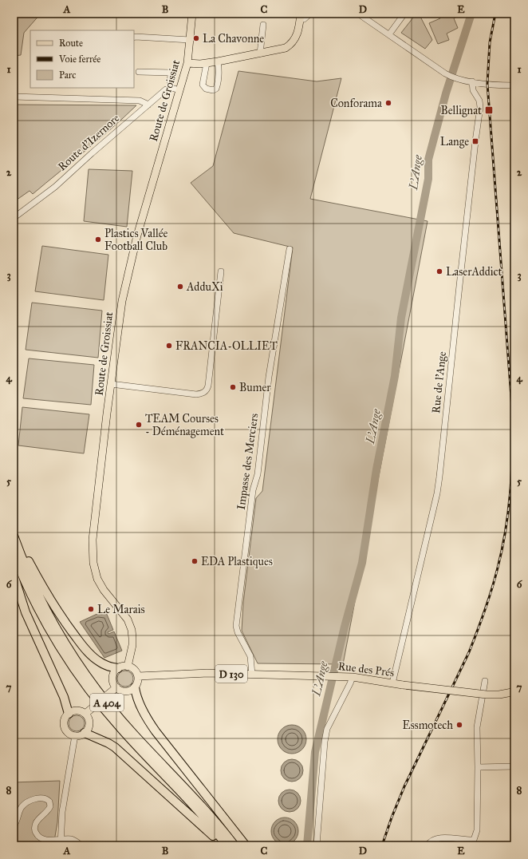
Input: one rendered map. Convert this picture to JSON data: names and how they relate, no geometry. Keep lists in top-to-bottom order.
{
  "streets": {
    "highway": ["A 404"],
    "main road": ["Route de Groissiat", "Rue des Prés", "D 130"],
    "street": ["Route d'Izernore", "Rue de l'Ange", "Impasse des Merciers"]
  },
  "crossings": [
    ["Route de Groissiat", "Rue des Prés"],
    ["Rue de l'Ange", "Rue des Prés"],
    ["Impasse des Merciers", "Rue des Prés"]
  ],
  "water": ["L'Ange"],
  "places": {
    "other": [
      "La Chavonne",
      "Conforama",
      "Plastics Vallée Football Club",
      "LaserAddict",
      "AdduXi",
      "FRANCIA-OLLIET",
      "Bumer",
      "TEAM Courses - Déménagement",
      "EDA Plastiques",
      "Le Marais",
      "Essmotech"
    ],
    "transit": ["Bellignat", "Lange"]
  },
  "legend": ["Route", "Voie ferrée", "Parc"],
  "grid": {
    "columns": [
      "A",
      "B",
      "C",
      "D",
      "E"
    ],
    "rows": [
      "1",
      "2",
      "3",
      "4",
      "5",
      "6",
      "7",
      "8"
    ]
  }
}
